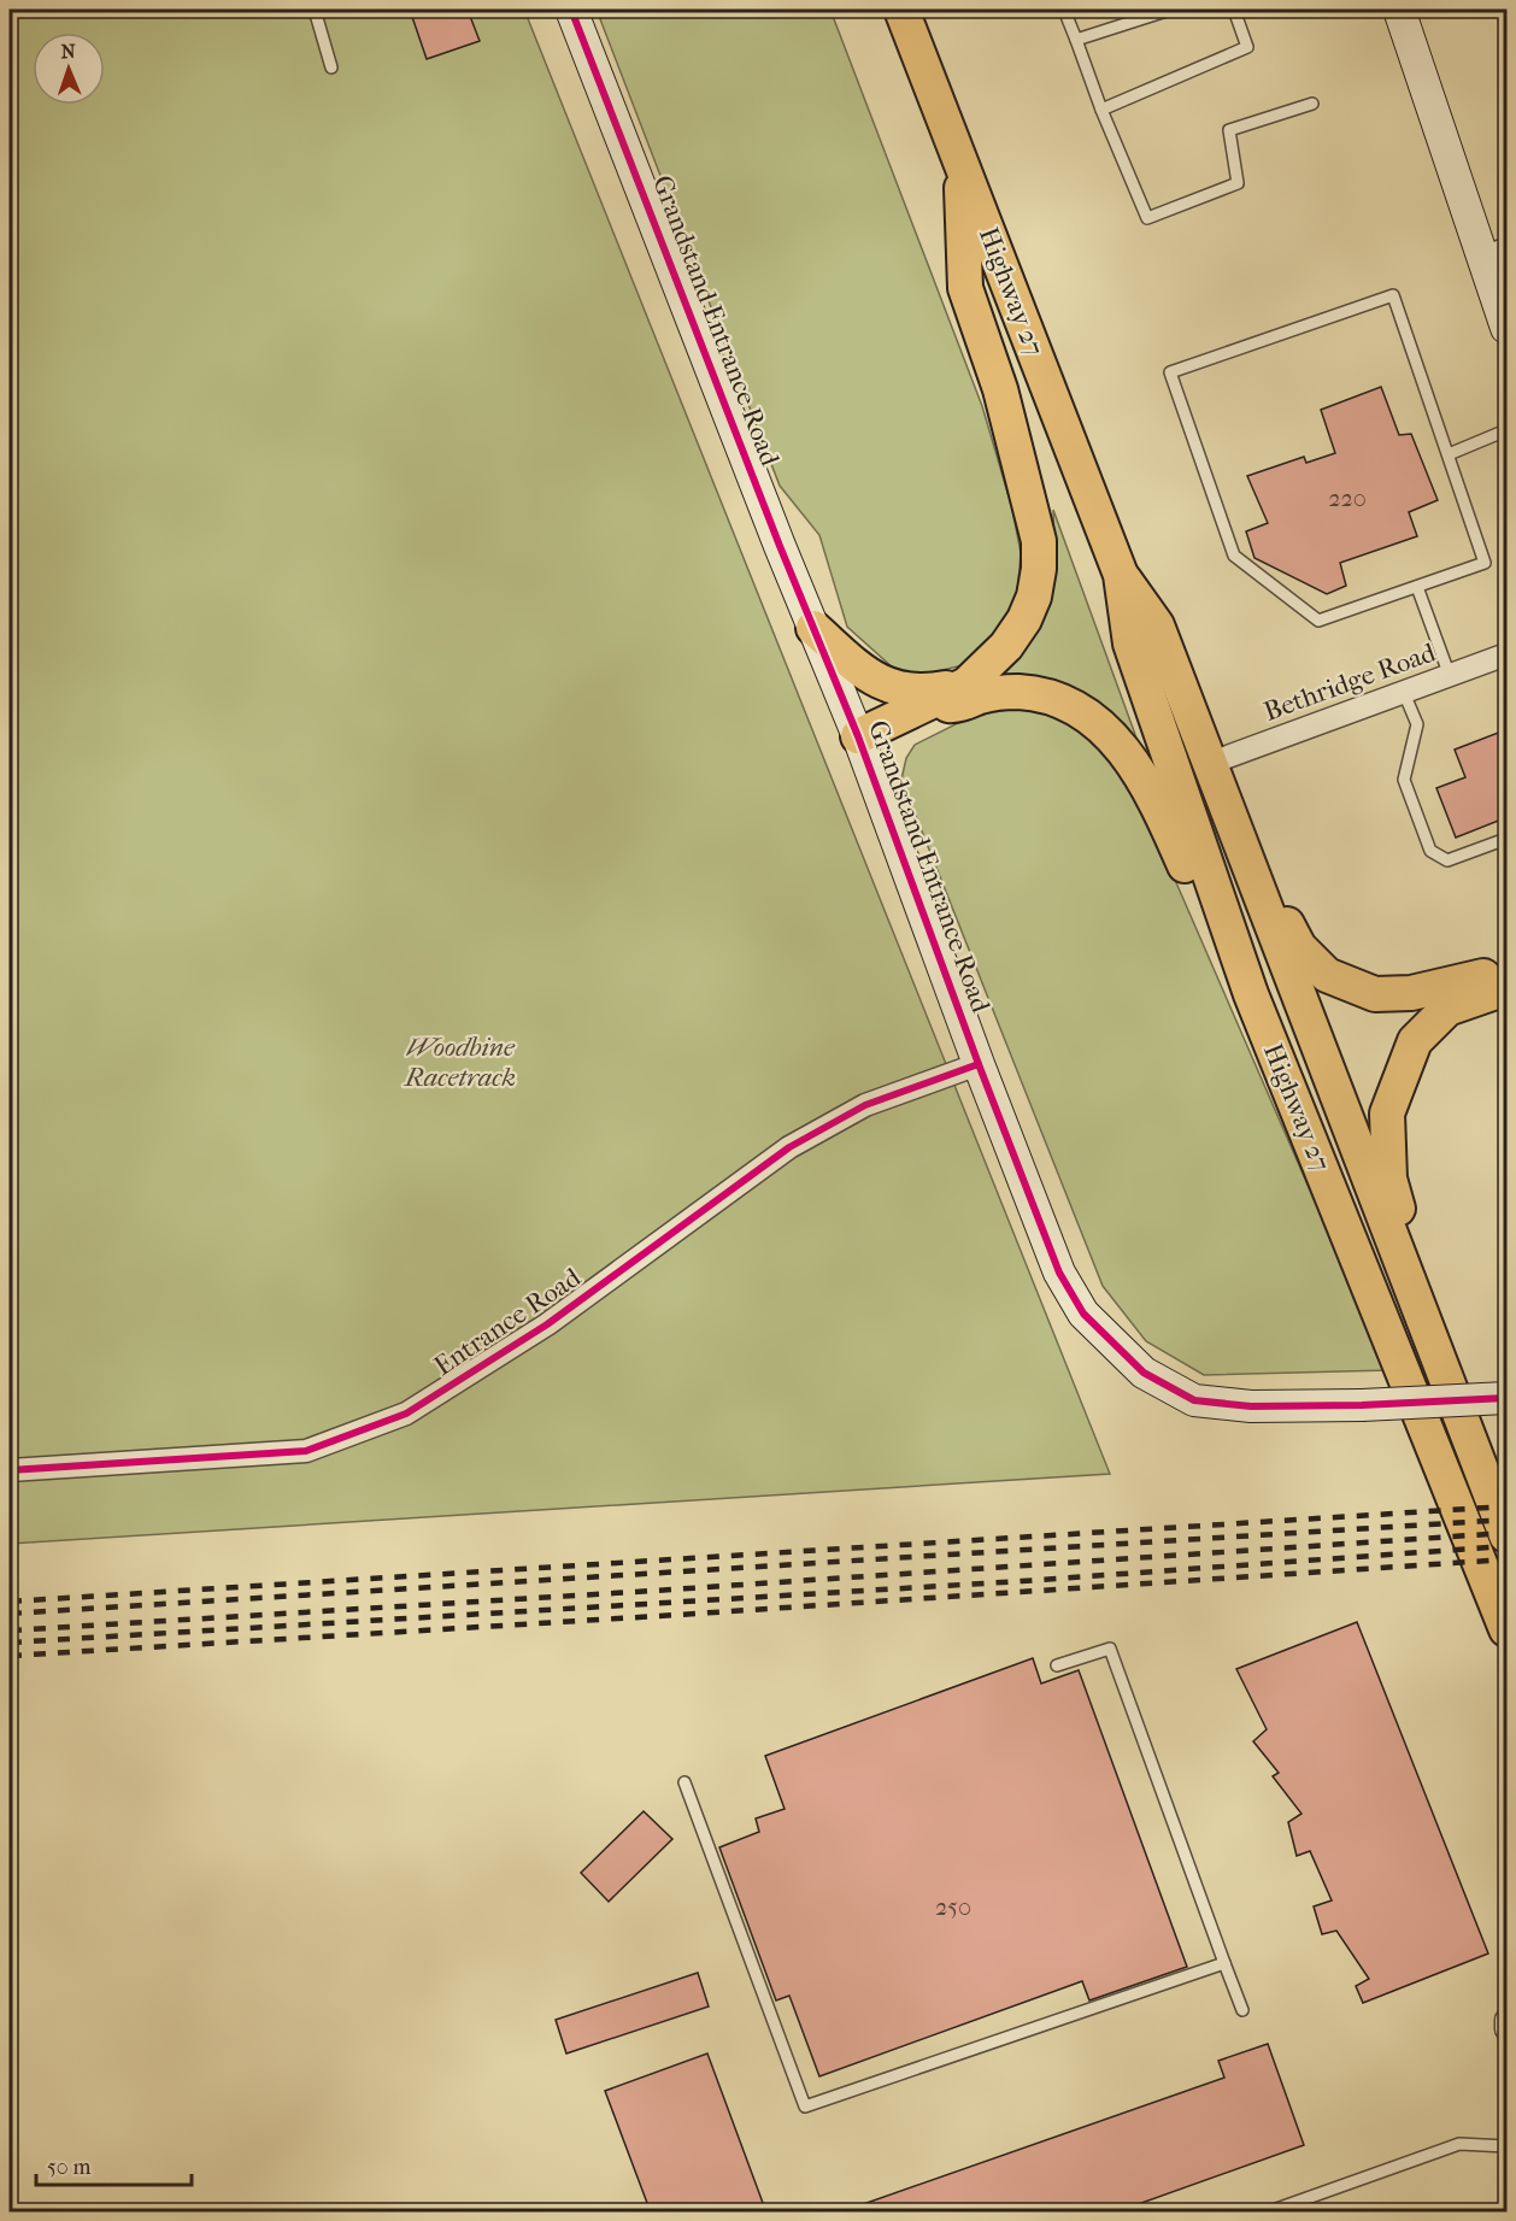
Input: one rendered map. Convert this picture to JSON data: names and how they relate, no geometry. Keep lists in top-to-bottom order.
{
  "streets": {
    "main road": ["Highway 27"],
    "street": ["Grandstand Entrance Road", "Bethridge Road", "Entrance Road"]
  },
  "crossings": [
    ["Highway 27", "Bethridge Road"],
    ["Grandstand Entrance Road", "Entrance Road"]
  ],
  "parks": ["Woodbine Racetrack"],
  "house_numbers": ["220", "250"],
  "scale_bar": "50 m",
  "north": "top"
}
